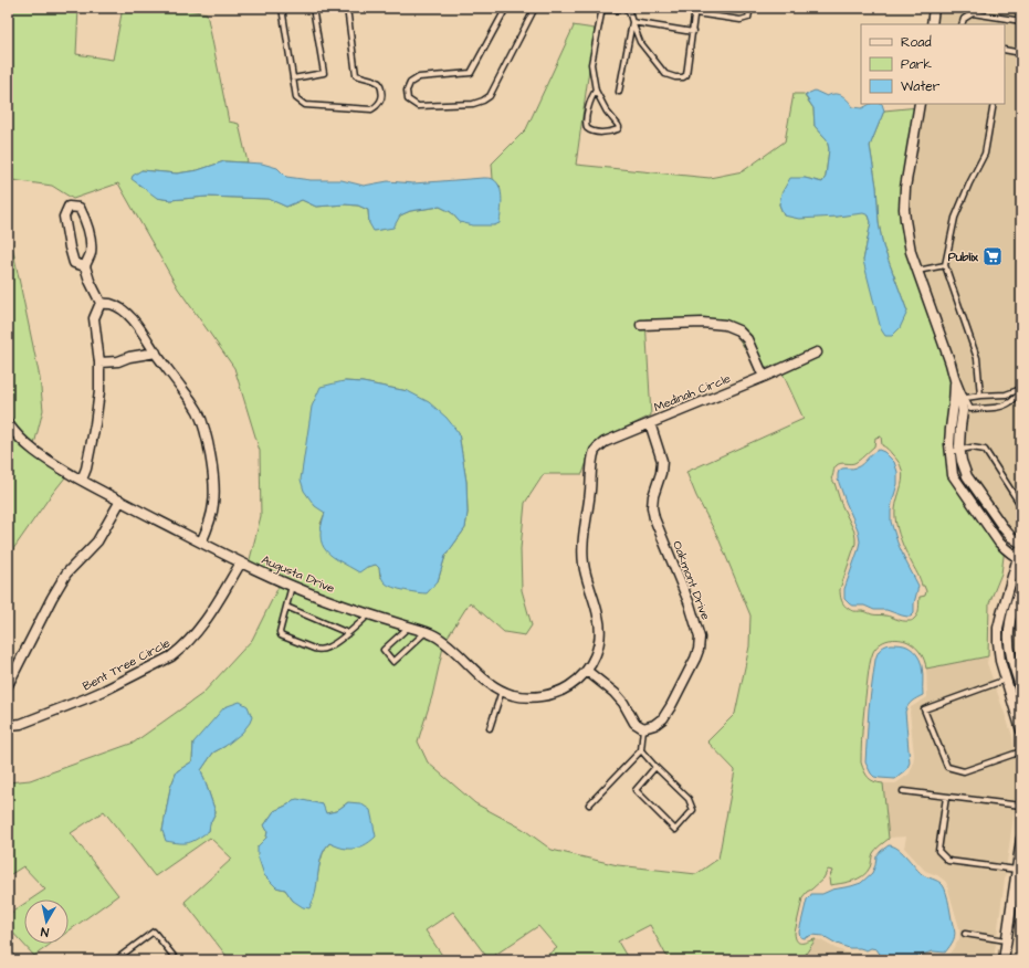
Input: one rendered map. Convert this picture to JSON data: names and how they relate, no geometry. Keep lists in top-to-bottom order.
{
  "streets": {
    "street": [
      "Medinah Circle",
      "Augusta Drive",
      "Oakmont Drive",
      "Bent Tree Circle"
    ]
  },
  "crossings": [
    ["Medinah Circle", "Augusta Drive"],
    ["Medinah Circle", "Oakmont Drive"],
    ["Augusta Drive", "Bent Tree Circle"]
  ],
  "places": {
    "supermarket": ["Publix"]
  },
  "legend": ["Road", "Park", "Water"],
  "north": "bottom"
}
